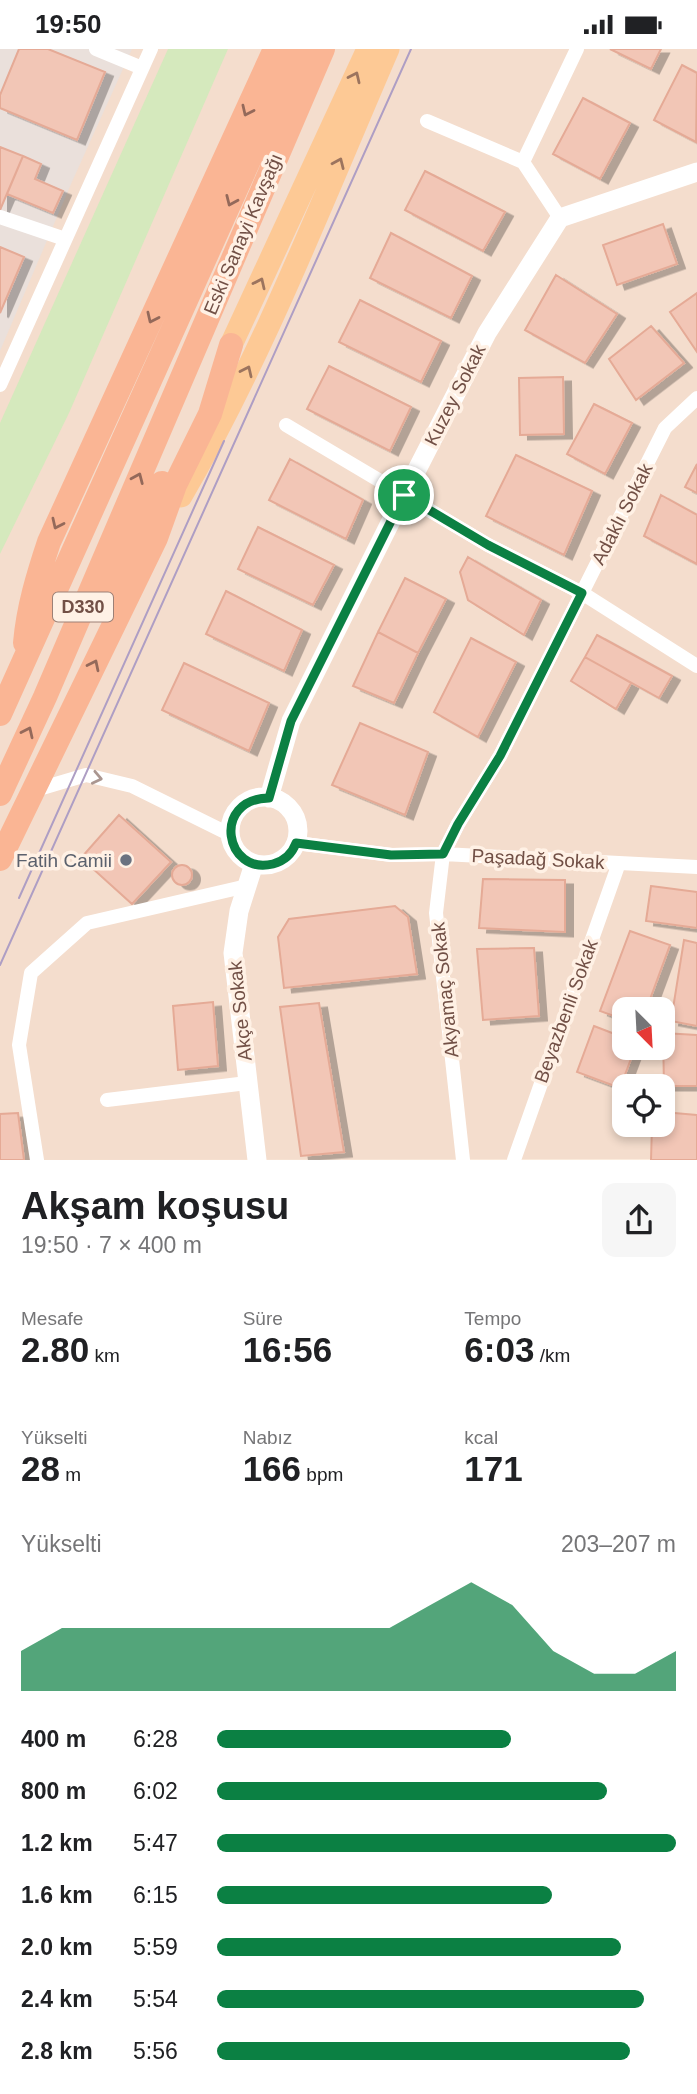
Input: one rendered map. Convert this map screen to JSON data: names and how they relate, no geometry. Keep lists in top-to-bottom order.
{
  "streets": {
    "highway": ["Eski Sanayi Kavşağı", "D330"],
    "street": [
      "Kuzey Sokak",
      "Adaklı Sokak",
      "Paşadağ Sokak",
      "Akyamaç Sokak",
      "Akçe Sokak",
      "Beyazbenli Sokak"
    ]
  },
  "crossings": [
    ["Eski Sanayi Kavşağı", "D330"],
    ["Kuzey Sokak", "Paşadağ Sokak"],
    ["Kuzey Sokak", "Akçe Sokak"],
    ["Adaklı Sokak", "Akyamaç Sokak"],
    ["Paşadağ Sokak", "Akyamaç Sokak"],
    ["Paşadağ Sokak", "Akçe Sokak"],
    ["Paşadağ Sokak", "Beyazbenli Sokak"]
  ],
  "places": ["Fatih Camii"],
  "north": "bottom right",
  "page": {
    "status": "19:50",
    "heading": ["Akşam koşusu", "19:50 · 7 × 400 m"],
    "stats": [
      ["Mesafe", "2.80 km"],
      ["Süre", "16:56"],
      ["Tempo", "6:03 /km"],
      ["Yükselti", "28 m"],
      ["Nabız", "166 bpm"],
      ["kcal", "171"]
    ],
    "chart": ["Yükselti", "203–207 m"],
    "list": [
      {
        "name": "400 m",
        "note": "6:28"
      },
      {
        "name": "800 m",
        "note": "6:02"
      },
      {
        "name": "1.2 km",
        "note": "5:47"
      },
      {
        "name": "1.6 km",
        "note": "6:15"
      },
      {
        "name": "2.0 km",
        "note": "5:59"
      },
      {
        "name": "2.4 km",
        "note": "5:54"
      },
      {
        "name": "2.8 km",
        "note": "5:56"
      }
    ]
  }
}
